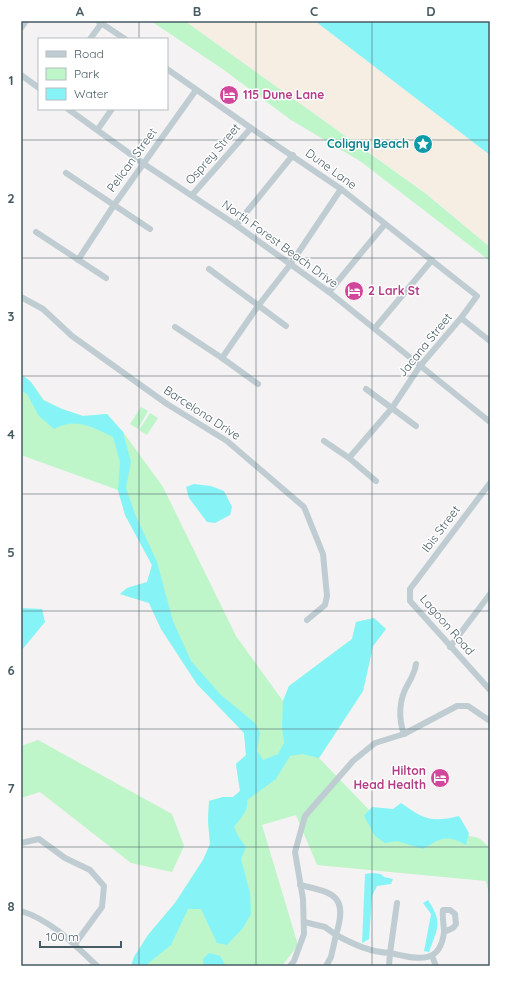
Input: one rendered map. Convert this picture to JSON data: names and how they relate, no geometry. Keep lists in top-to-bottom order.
{
  "streets": {
    "street": [
      "Osprey Street",
      "Pelican Street",
      "Dune Lane",
      "North Forest Beach Drive",
      "Jacana Street",
      "Barcelona Drive",
      "Ibis Street",
      "Lagoon Road"
    ]
  },
  "crossings": [
    ["Osprey Street", "Dune Lane"],
    ["Osprey Street", "North Forest Beach Drive"],
    ["Pelican Street", "Dune Lane"],
    ["Pelican Street", "North Forest Beach Drive"],
    ["Dune Lane", "Jacana Street"],
    ["North Forest Beach Drive", "Jacana Street"],
    ["Ibis Street", "Lagoon Road"]
  ],
  "places": {
    "hotel": ["115 Dune Lane", "2 Lark St", "Hilton Head Health"],
    "place": ["Coligny Beach"]
  },
  "legend": ["Road", "Park", "Water"],
  "scale_bar": "100 m",
  "grid": {
    "columns": [
      "A",
      "B",
      "C",
      "D"
    ],
    "rows": [
      "1",
      "2",
      "3",
      "4",
      "5",
      "6",
      "7",
      "8"
    ]
  }
}
